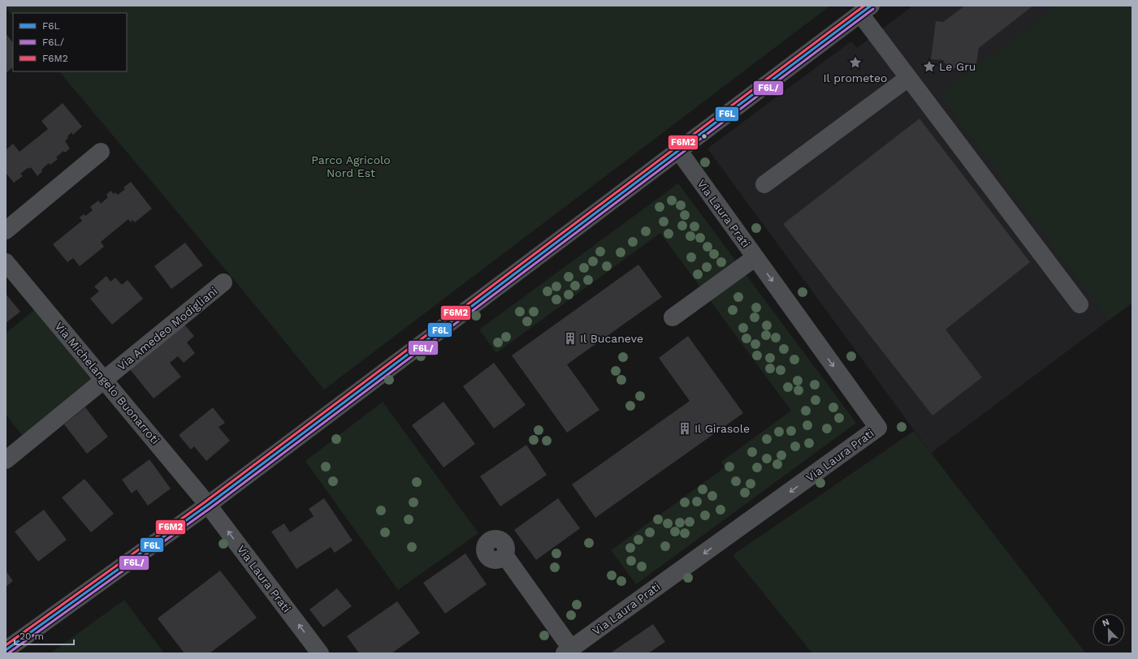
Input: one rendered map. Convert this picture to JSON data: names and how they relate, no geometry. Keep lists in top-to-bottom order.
{
  "streets": {
    "street": ["Via Laura Prati", "Via Amedeo Modigliani", "Via Michelangelo Buonarroti"]
  },
  "crossings": [
    ["Via Laura Prati", "Via Michelangelo Buonarroti"],
    ["Via Amedeo Modigliani", "Via Michelangelo Buonarroti"]
  ],
  "parks": ["Parco Agricolo Nord Est"],
  "places": {
    "place": ["Il prometeo", "Le Gru"],
    "building": ["Il Bucaneve", "Il Girasole"]
  },
  "lines": ["transit line F6L", "transit line F6M2", "transit line F6L/"],
  "legend": ["F6L", "F6L/", "F6M2"],
  "scale_bar": "20 m",
  "north": "top left"
}
